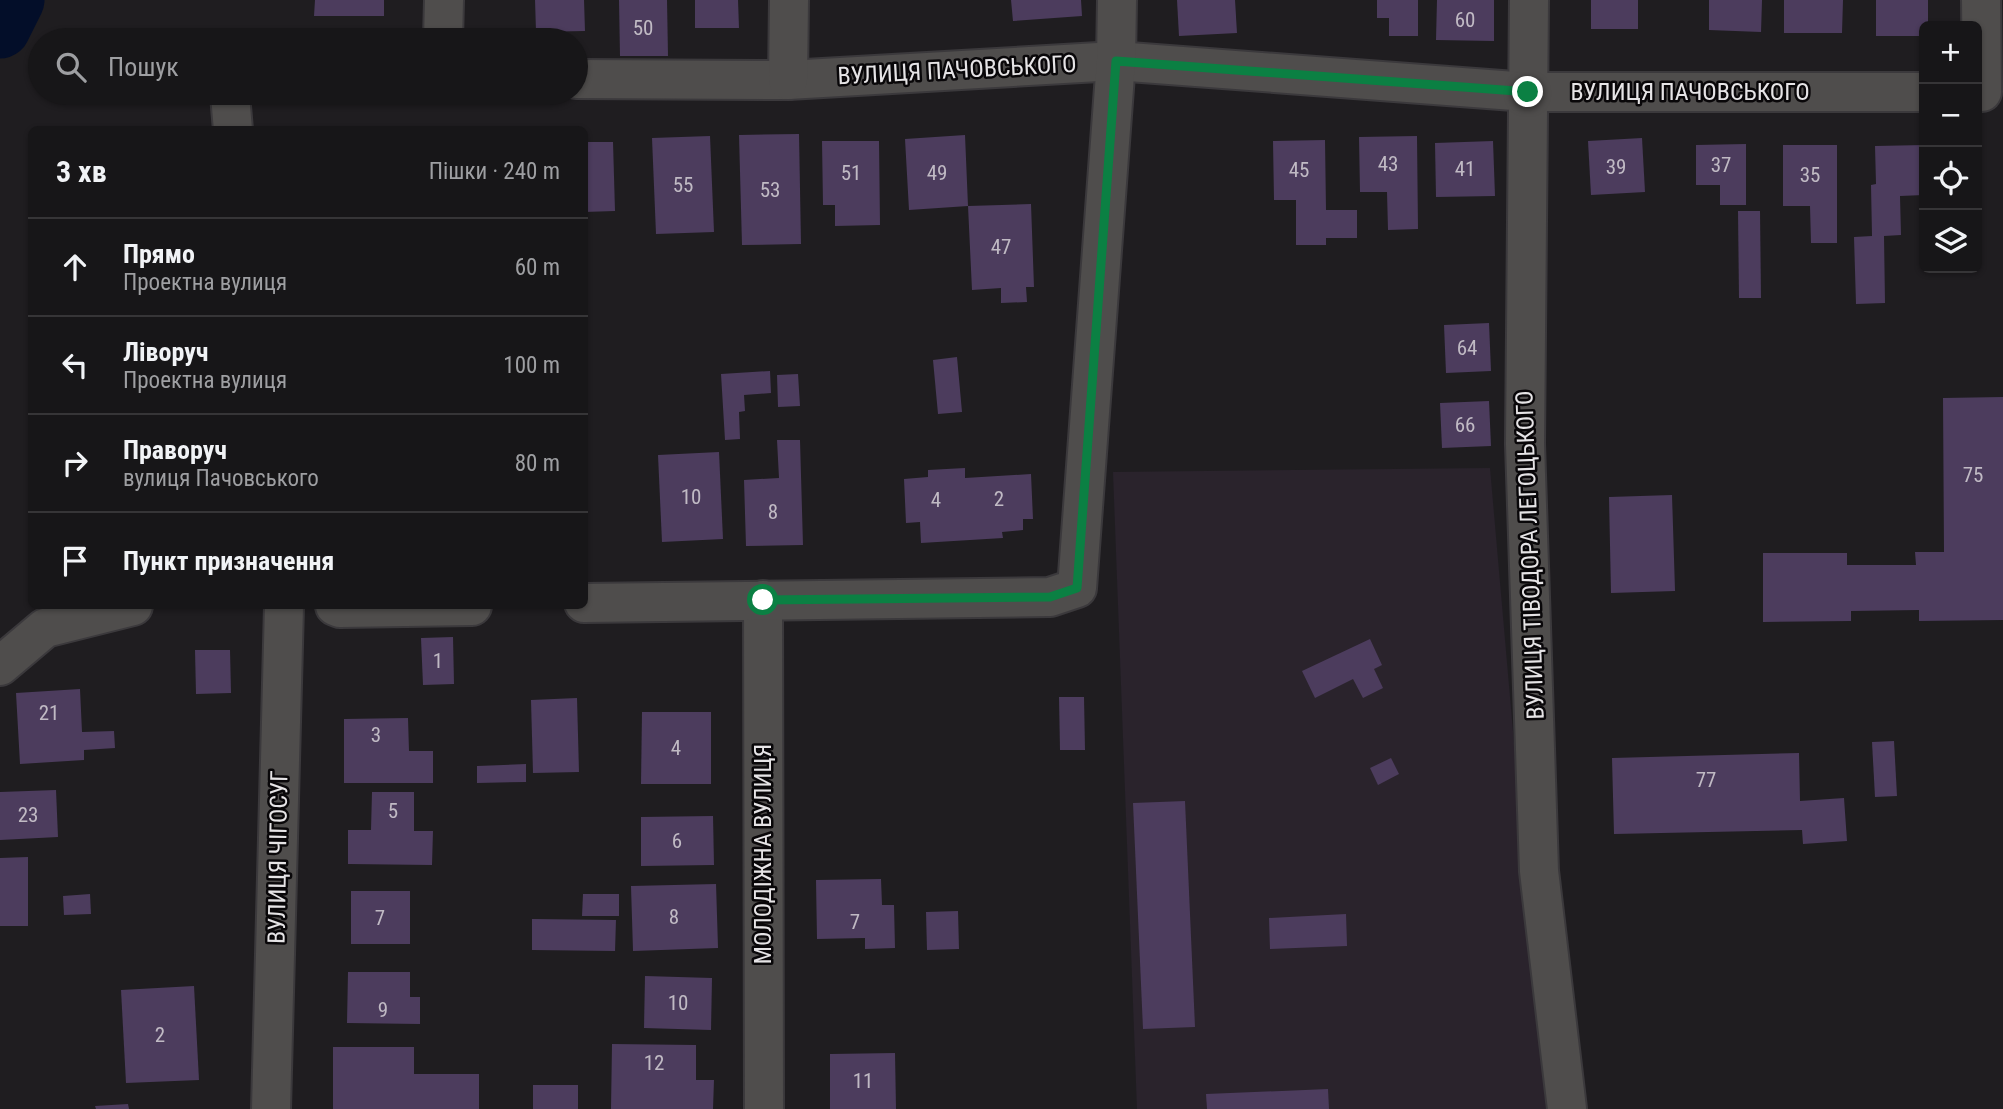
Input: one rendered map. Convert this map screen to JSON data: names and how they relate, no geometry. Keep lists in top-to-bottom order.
{
  "streets": {
    "street": [
      "ВУЛИЦЯ ПАЧОВСЬКОГО",
      "ВУЛИЦЯ ТІВОДОРА ЛЕГОЦЬКОГО",
      "МОЛОДІЖНА ВУЛИЦЯ",
      "ВУЛИЦЯ ЧІГОСУГ"
    ]
  },
  "crossings": [
    ["ВУЛИЦЯ ПАЧОВСЬКОГО", "ВУЛИЦЯ ТІВОДОРА ЛЕГОЦЬКОГО"]
  ],
  "house_numbers": [
    "60",
    "50",
    "43",
    "37",
    "39",
    "41",
    "45",
    "51",
    "49",
    "35",
    "55",
    "53",
    "47",
    "64",
    "66",
    "75",
    "10",
    "2",
    "4",
    "8",
    "1",
    "21",
    "3",
    "4",
    "77",
    "5",
    "23",
    "6",
    "8",
    "7",
    "7",
    "10",
    "9",
    "2",
    "12",
    "11"
  ],
  "page": {
    "map_buttons": ["+", "−"],
    "search": "Пошук",
    "heading": ["3 хв", "Пішки · 240 m"],
    "list": [
      ["Прямо", "Проектна вулиця", "60 m"],
      ["Ліворуч", "Проектна вулиця", "100 m"],
      ["Праворуч", "вулиця Пачовського", "80 m"],
      "Пункт призначення"
    ]
  }
}
